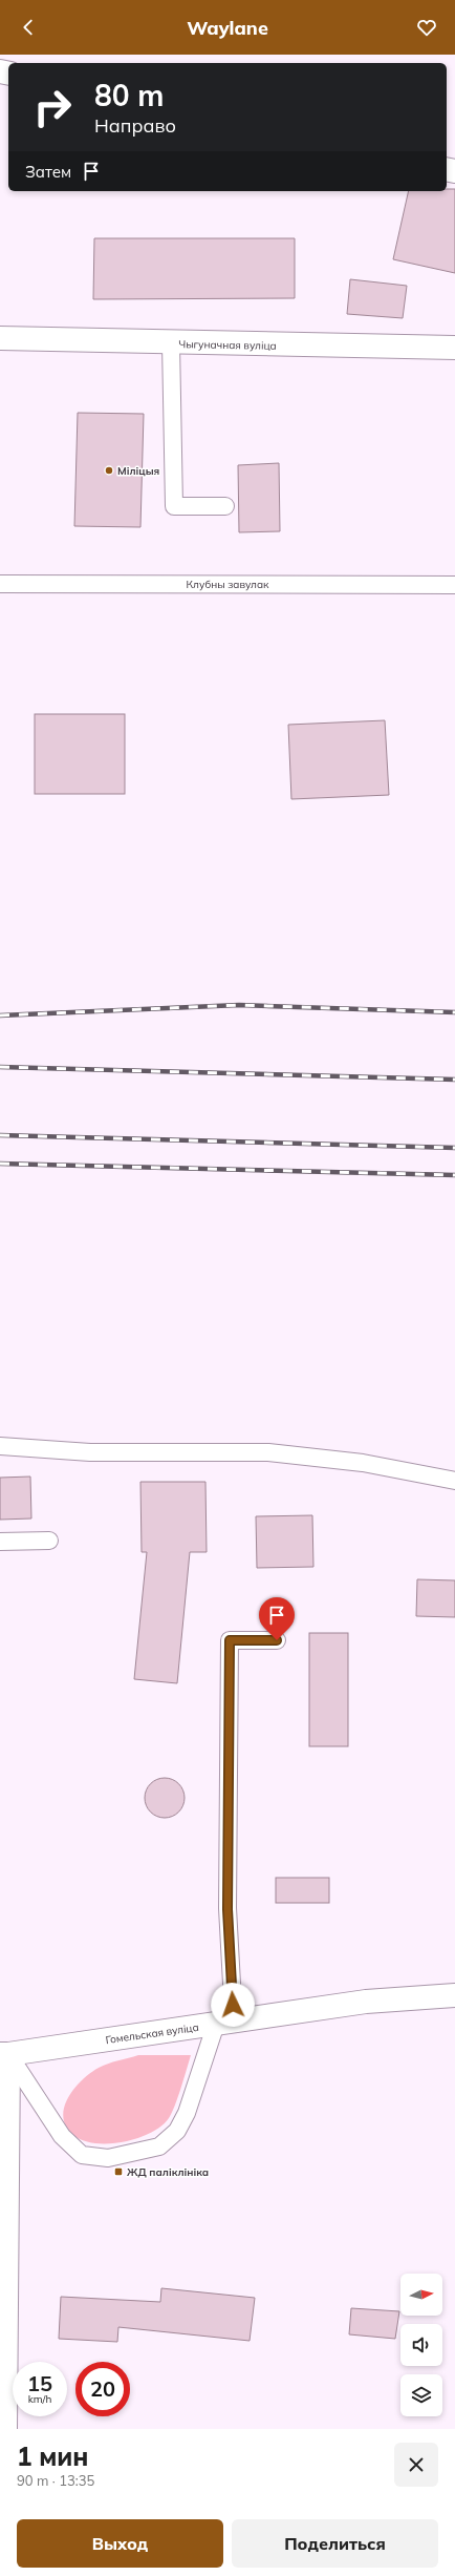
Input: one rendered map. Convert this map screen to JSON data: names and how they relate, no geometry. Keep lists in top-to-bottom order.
{
  "streets": {
    "street": ["Чыгуначная вуліца", "Гомельская вуліца"],
    "lane": ["Клубны завулак"]
  },
  "places": {
    "other": ["Міліцыя"],
    "transit": ["ЖД паліклініка"]
  },
  "north": "right",
  "page": {
    "header": "Waylane",
    "turn": ["80 m", "Направо"],
    "then": "Затем",
    "speed": "15 km/h",
    "limit": "20",
    "heading": ["1 мин", "90 m · 13:35"],
    "buttons": ["Выход", "Поделиться"]
  }
}
